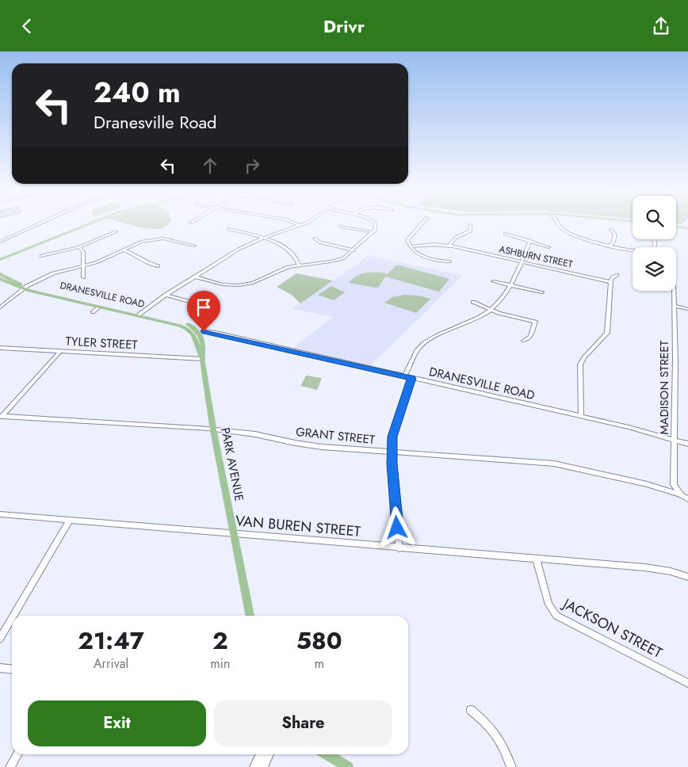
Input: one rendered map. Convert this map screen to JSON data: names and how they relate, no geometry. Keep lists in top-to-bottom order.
{
  "streets": {
    "main road": ["DRANESVILLE ROAD", "PARK AVENUE"],
    "street": [
      "ASHBURN STREET",
      "TYLER STREET",
      "MADISON STREET",
      "GRANT STREET",
      "VAN BUREN STREET",
      "JACKSON STREET"
    ]
  },
  "crossings": [
    ["DRANESVILLE ROAD", "MADISON STREET"],
    ["DRANESVILLE ROAD", "PARK AVENUE"],
    ["TYLER STREET", "PARK AVENUE"],
    ["MADISON STREET", "GRANT STREET"],
    ["GRANT STREET", "PARK AVENUE"],
    ["PARK AVENUE", "VAN BUREN STREET"],
    ["VAN BUREN STREET", "JACKSON STREET"]
  ],
  "page": {
    "header": "Drivr",
    "turn": ["240 m", "Dranesville Road"],
    "eta": [
      "21:47",
      "Arrival",
      "2",
      "min",
      "580",
      "m"
    ],
    "buttons": ["Exit", "Share"]
  }
}
